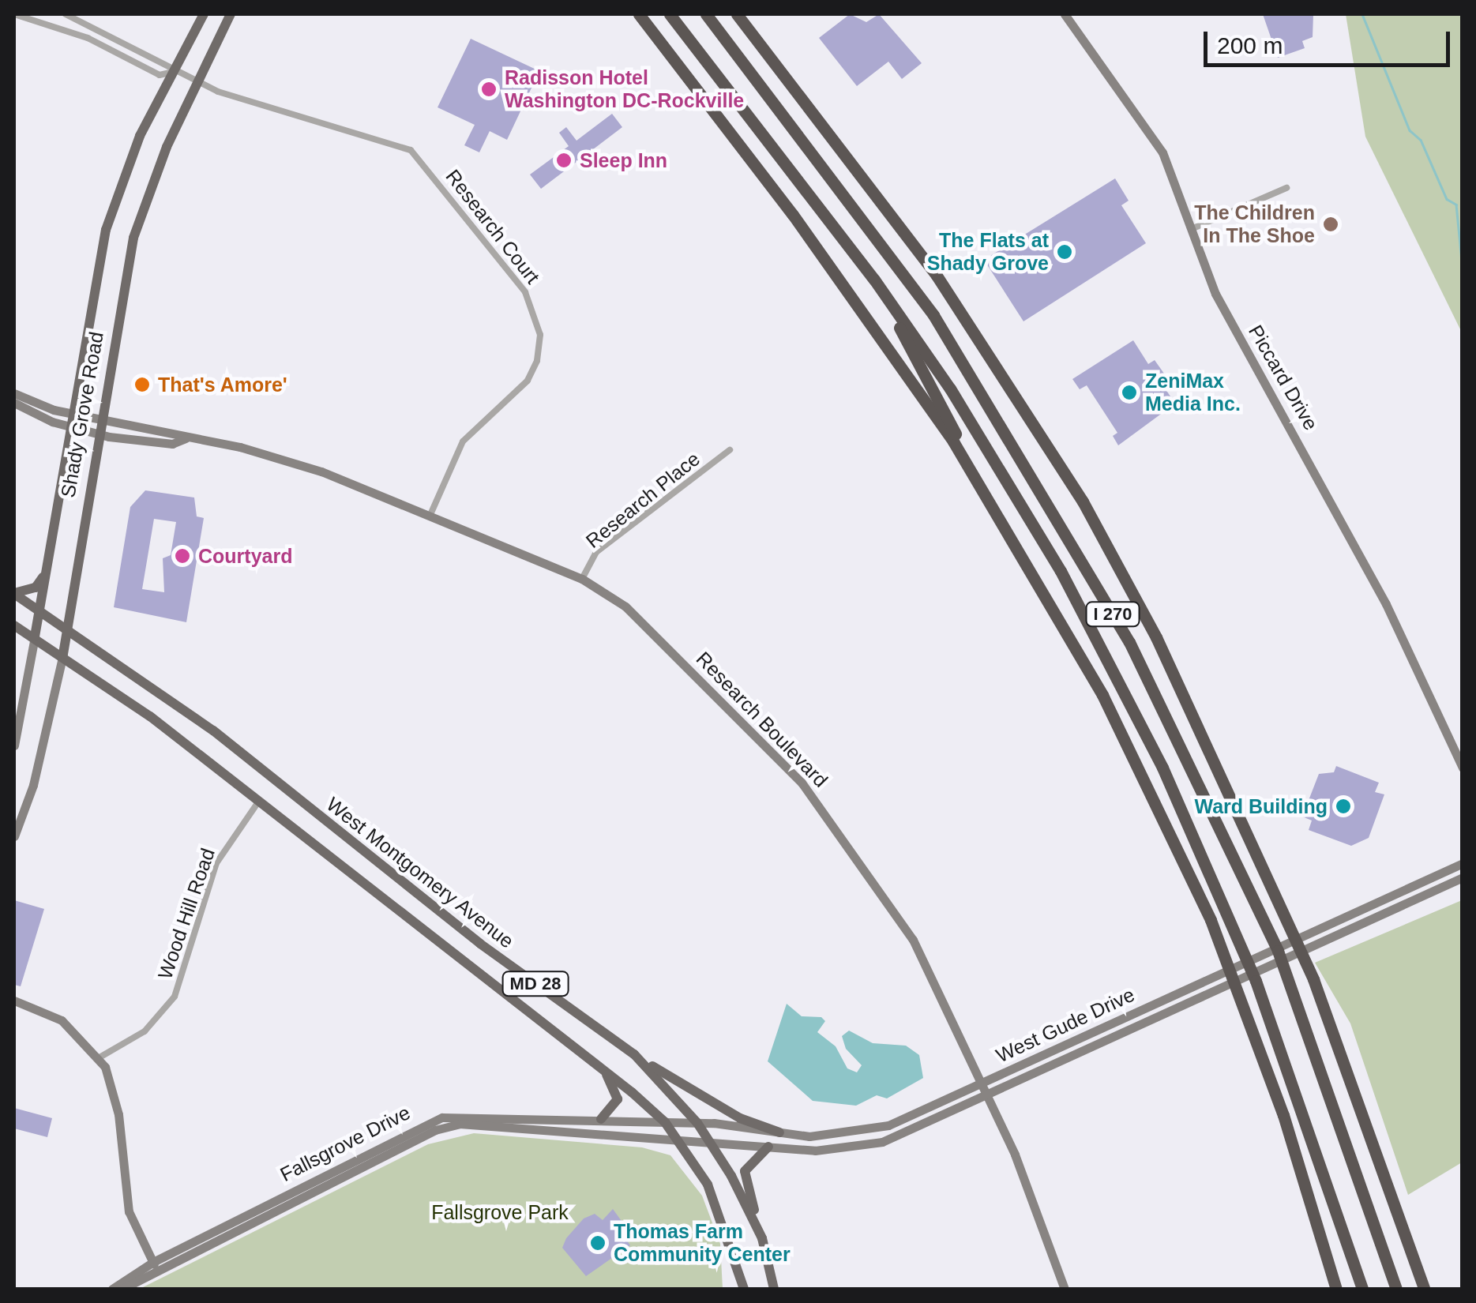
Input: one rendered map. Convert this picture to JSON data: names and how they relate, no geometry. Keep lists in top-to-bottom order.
{
  "streets": {
    "highway": ["I 270"],
    "main road": ["Shady Grove Road", "West Montgomery Avenue", "MD 28"],
    "street": [
      "Research Court",
      "Piccard Drive",
      "Research Place",
      "Research Boulevard",
      "Wood Hill Road",
      "West Gude Drive",
      "Fallsgrove Drive"
    ]
  },
  "crossings": [
    ["Research Court", "Shady Grove Road"],
    ["Research Court", "Research Boulevard"],
    ["Shady Grove Road", "Research Boulevard"],
    ["Shady Grove Road", "West Montgomery Avenue"],
    ["Shady Grove Road", "MD 28"],
    ["Research Place", "Research Boulevard"],
    ["Research Boulevard", "West Gude Drive"],
    ["West Montgomery Avenue", "Wood Hill Road"],
    ["West Montgomery Avenue", "MD 28"],
    ["West Montgomery Avenue", "West Gude Drive"],
    ["MD 28", "West Gude Drive"],
    ["MD 28", "Fallsgrove Drive"],
    ["West Gude Drive", "Fallsgrove Drive"]
  ],
  "parks": ["Fallsgrove Park"],
  "places": [
    "Radisson Hotel Washington DC-Rockville",
    "Sleep Inn",
    "The Children In The Shoe",
    "The Flats at Shady Grove",
    "That's Amore'",
    "ZeniMax Media Inc.",
    "Courtyard",
    "Ward Building",
    "Thomas Farm Community Center"
  ],
  "scale_bar": "200 m"
}
